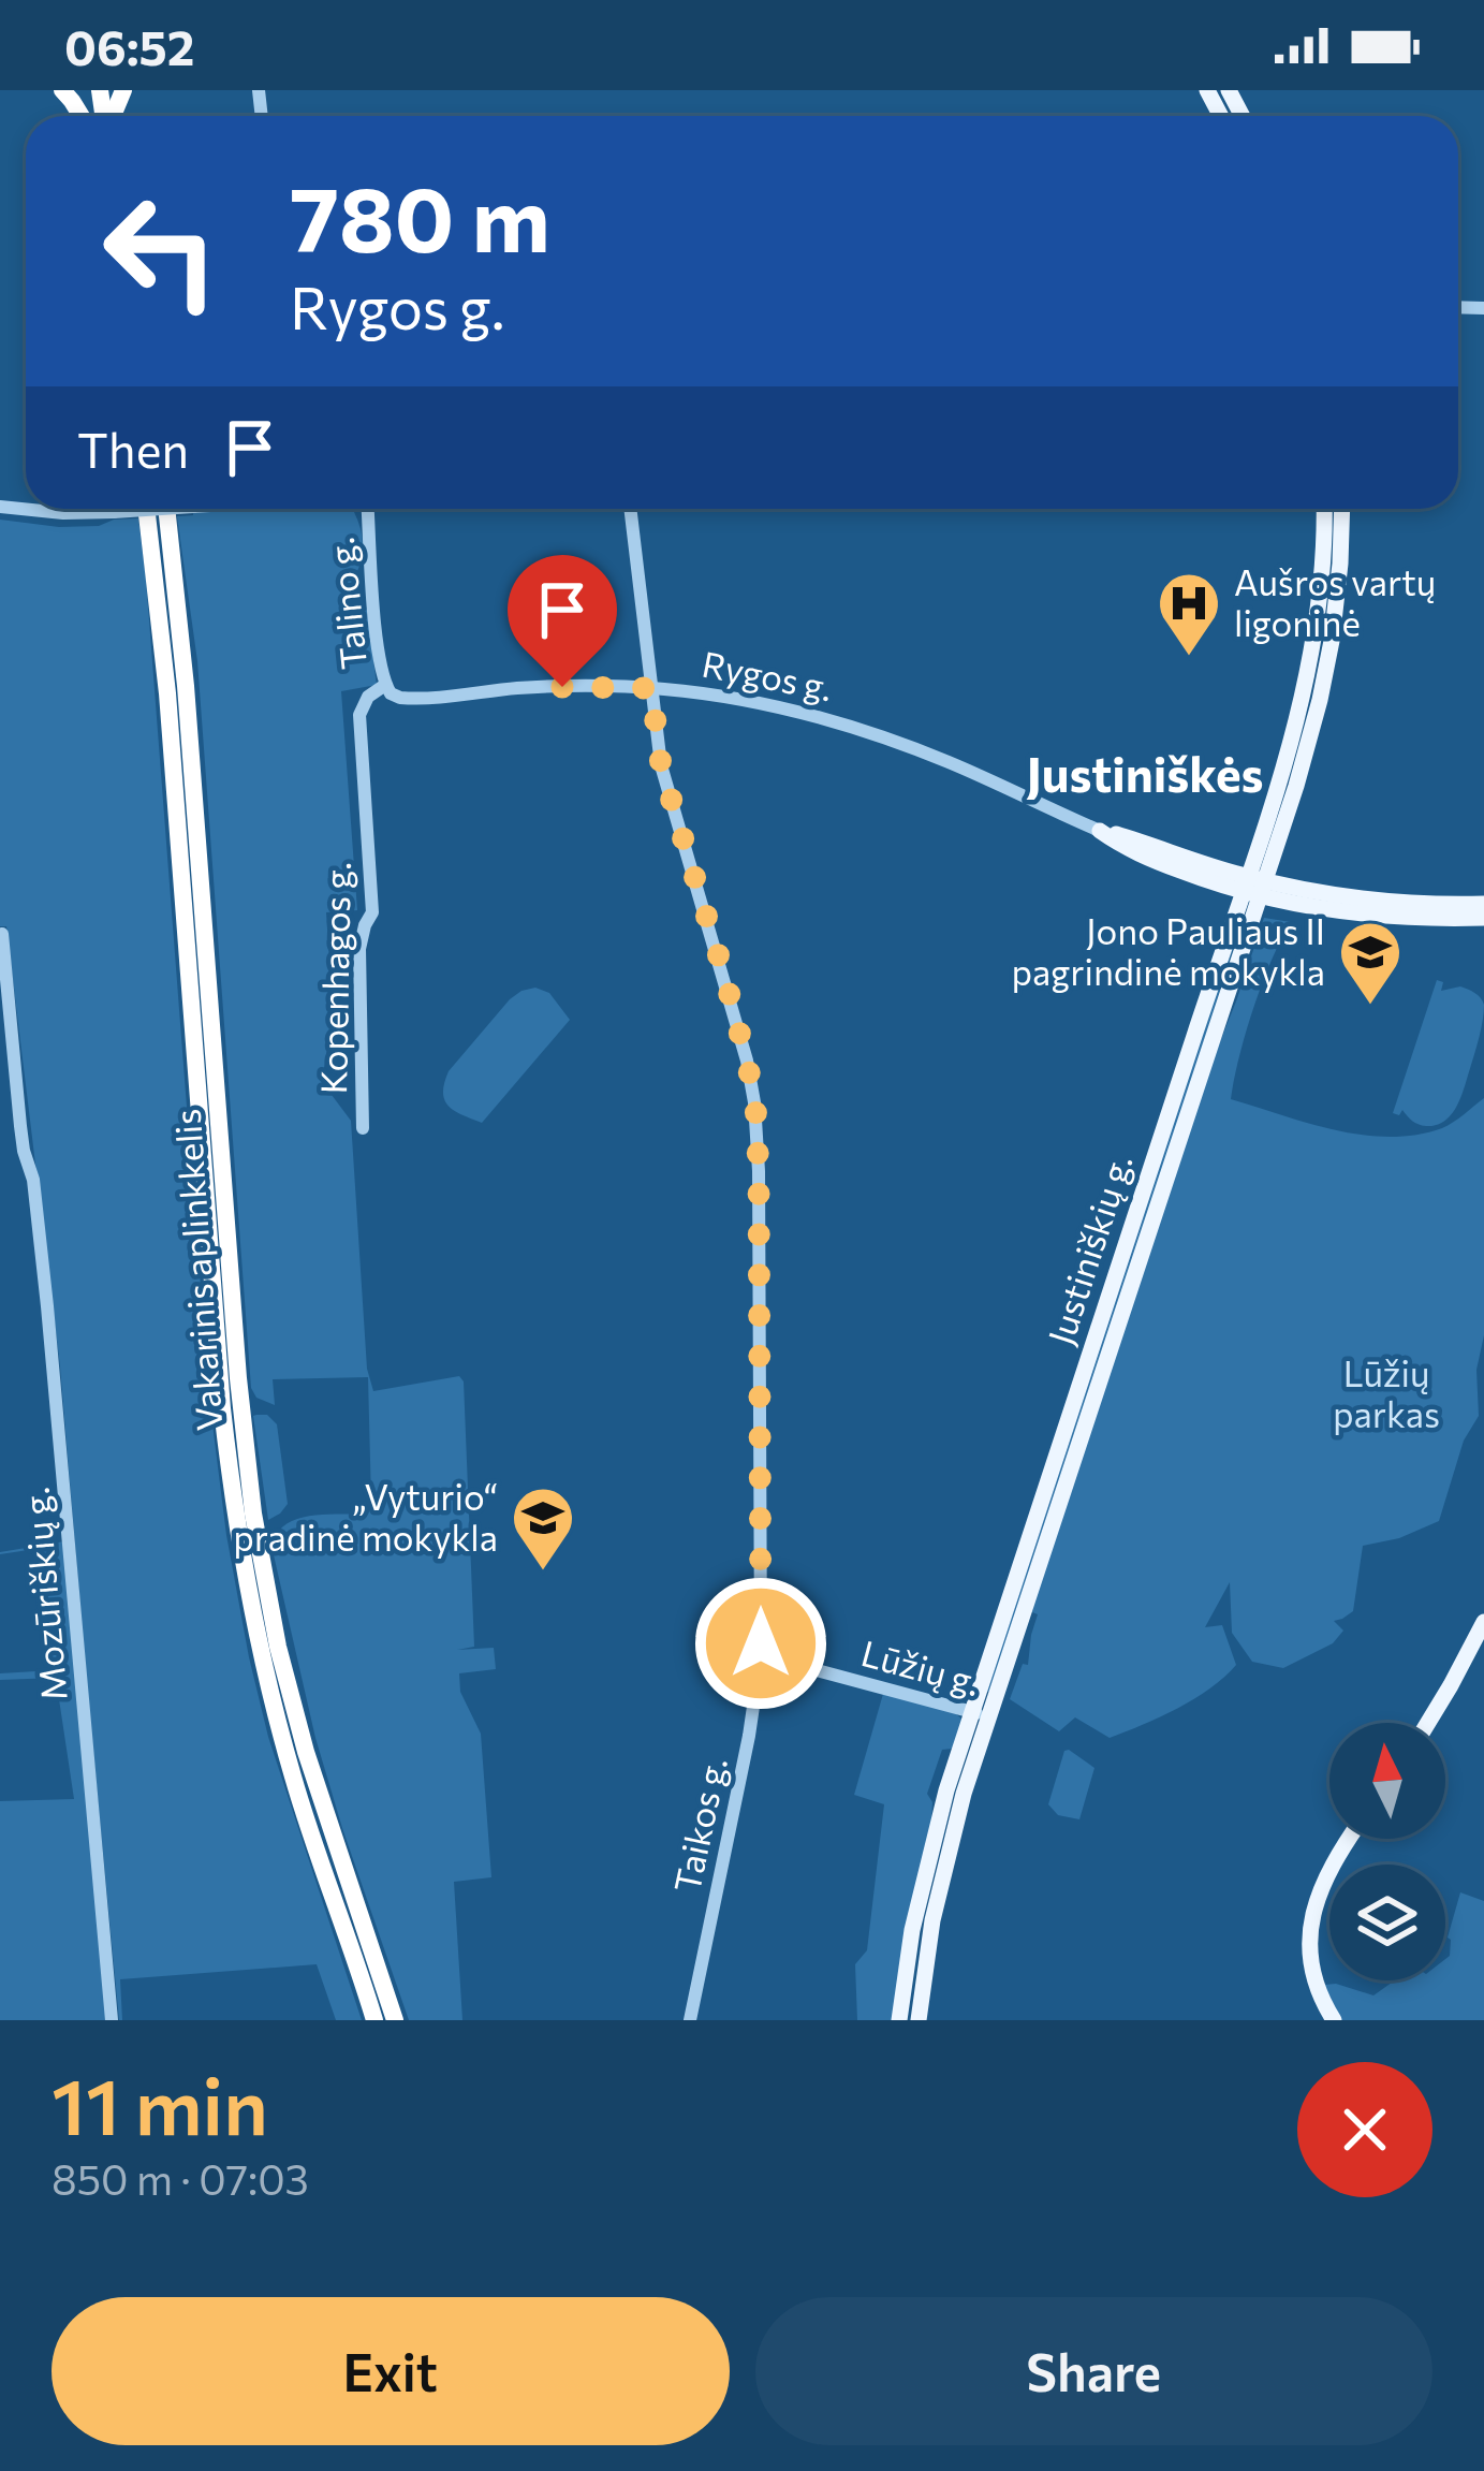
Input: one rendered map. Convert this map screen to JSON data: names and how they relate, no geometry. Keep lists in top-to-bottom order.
{
  "streets": {
    "highway": ["Vakarinis aplinkkelis"],
    "main road": ["Rygos g.", "Justiniškių g."],
    "street": [
      "Talino g.",
      "Kopenhagos g.",
      "Mozūriškių g.",
      "Lūžių g.",
      "Taikos g."
    ]
  },
  "crossings": [
    ["Talino g.", "Rygos g."],
    ["Talino g.", "Kopenhagos g."],
    ["Rygos g.", "Justiniškių g."],
    ["Rygos g.", "Taikos g."],
    ["Justiniškių g.", "Lūžių g."],
    ["Lūžių g.", "Taikos g."]
  ],
  "districts": ["Justiniškės"],
  "parks": ["Lūžių parkas"],
  "places": {
    "hospital": ["Aušros vartų ligoninė"],
    "school or university": ["Jono Pauliaus II pagrindinė mokykla", "„Vyturio“ pradinė mokykla"]
  },
  "north": "top",
  "page": {
    "status": "06:52",
    "turn": ["780 m", "Rygos g."],
    "then": "Then",
    "heading": ["11 min", "850 m · 07:03"],
    "buttons": ["Exit", "Share"]
  }
}
